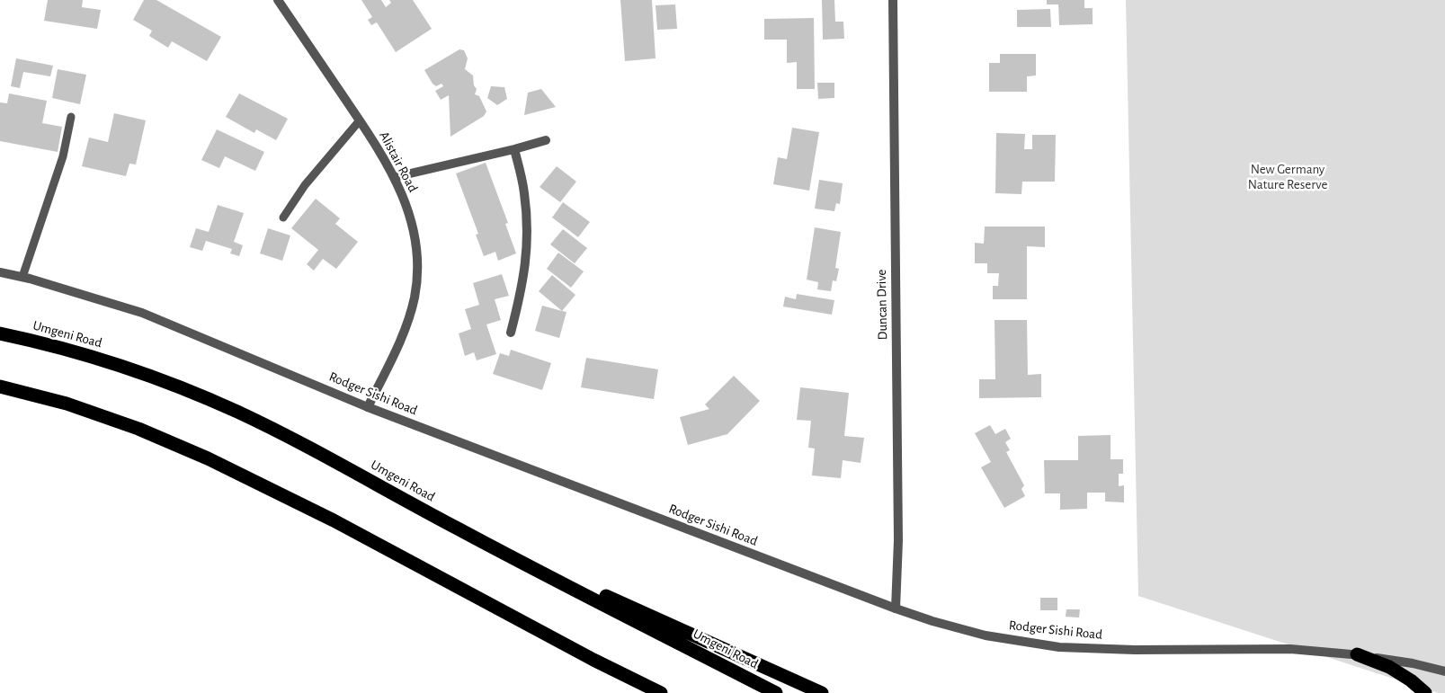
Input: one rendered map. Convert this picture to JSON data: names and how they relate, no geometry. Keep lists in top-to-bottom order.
{
  "streets": {
    "highway": ["Umgeni Road"],
    "street": ["Alistair Road", "Duncan Drive", "Rodger Sishi Road"]
  },
  "crossings": [
    ["Alistair Road", "Rodger Sishi Road"],
    ["Duncan Drive", "Rodger Sishi Road"]
  ],
  "parks": ["New Germany Nature Reserve"]
}
